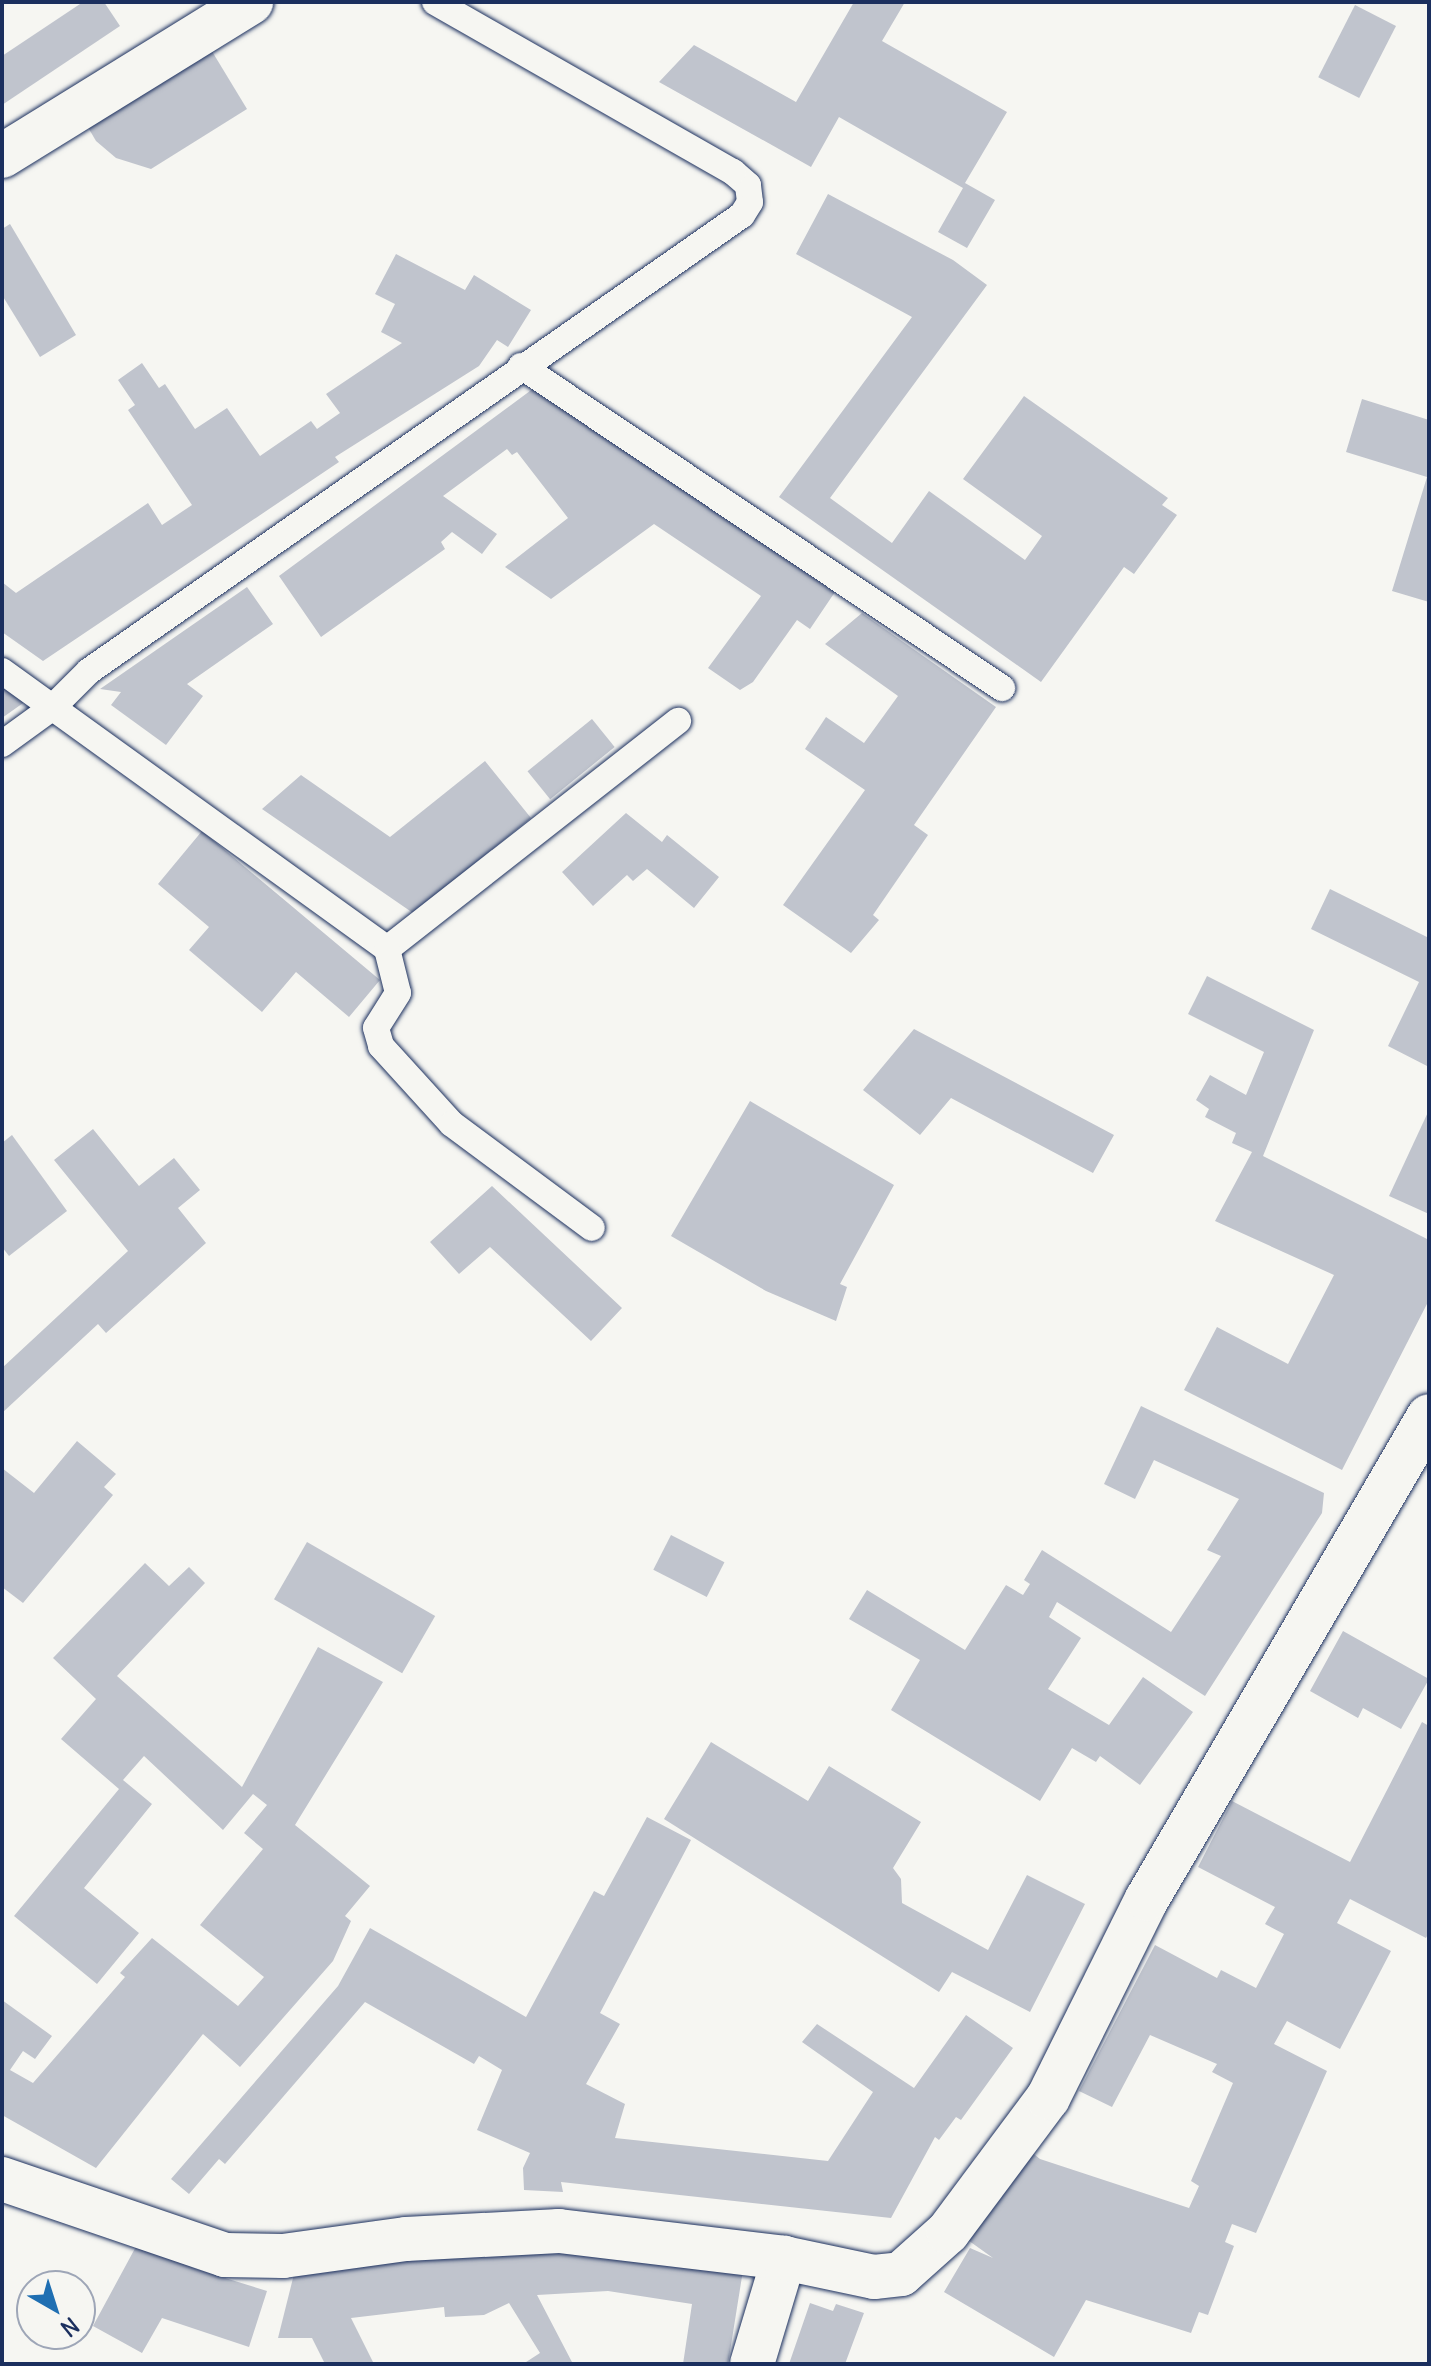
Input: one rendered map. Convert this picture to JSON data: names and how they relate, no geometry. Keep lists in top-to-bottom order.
{
  "north": "bottom right"
}
